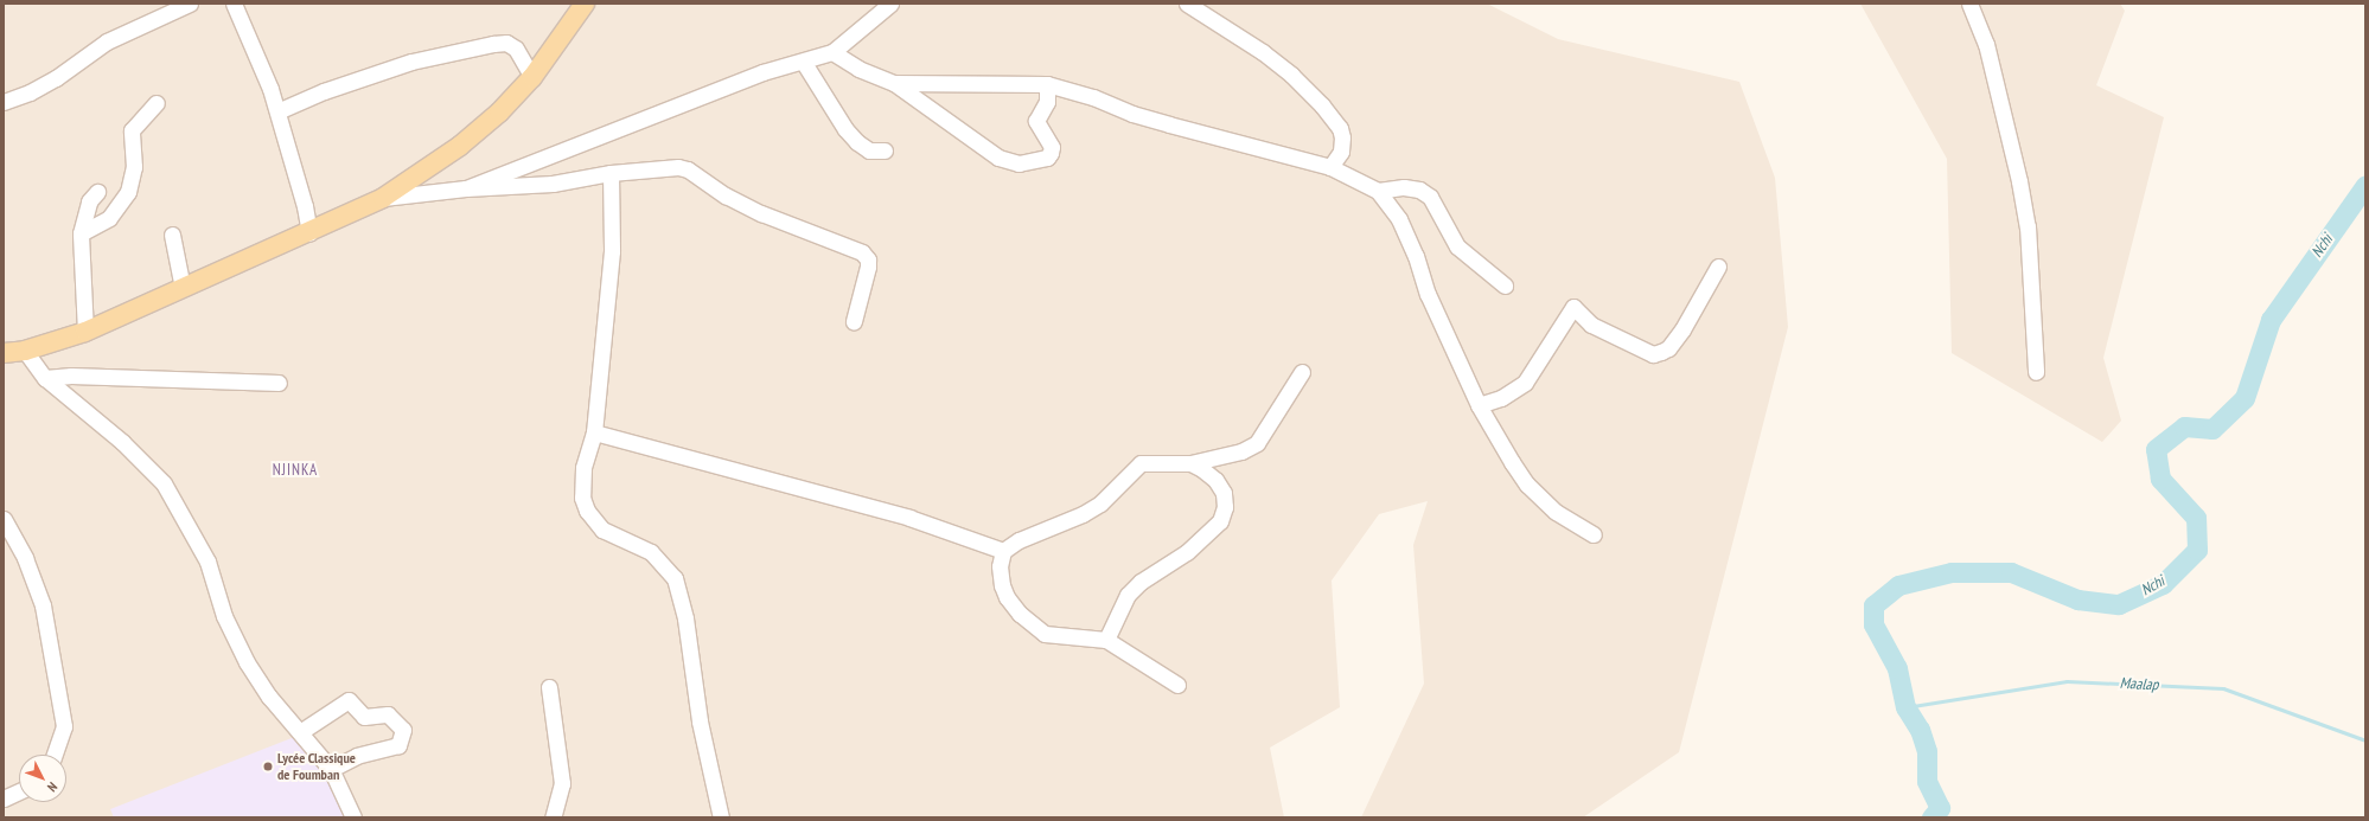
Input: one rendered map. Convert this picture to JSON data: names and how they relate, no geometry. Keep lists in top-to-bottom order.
{
  "districts": ["NJINKA"],
  "water": ["Nchi", "Maalap"],
  "places": ["Lycée Classique de Foumban"],
  "north": "bottom right"
}
